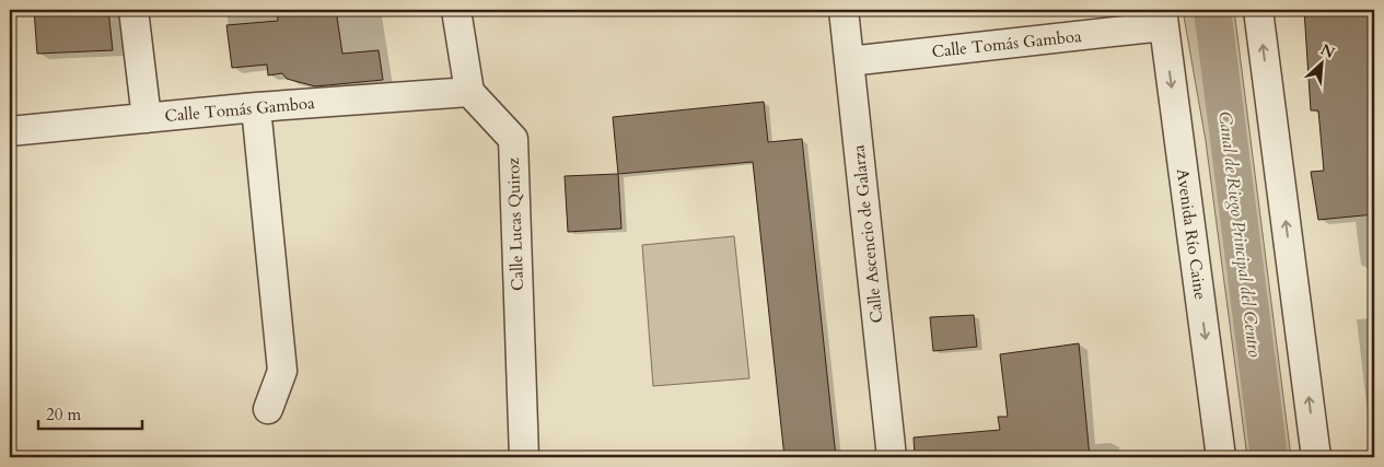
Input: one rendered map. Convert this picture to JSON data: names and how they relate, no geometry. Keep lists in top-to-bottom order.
{
  "streets": {
    "street": [
      "Calle Tomás Gamboa",
      "Calle Lucas Quiroz",
      "Calle Ascencio de Galarza",
      "Avenida Río Caine"
    ]
  },
  "crossings": [
    ["Calle Tomás Gamboa", "Calle Lucas Quiroz"],
    ["Calle Tomás Gamboa", "Calle Ascencio de Galarza"],
    ["Calle Tomás Gamboa", "Avenida Río Caine"]
  ],
  "water": ["Canal de Riego Principal del Centro"],
  "scale_bar": "20 m",
  "north": "top right"
}
